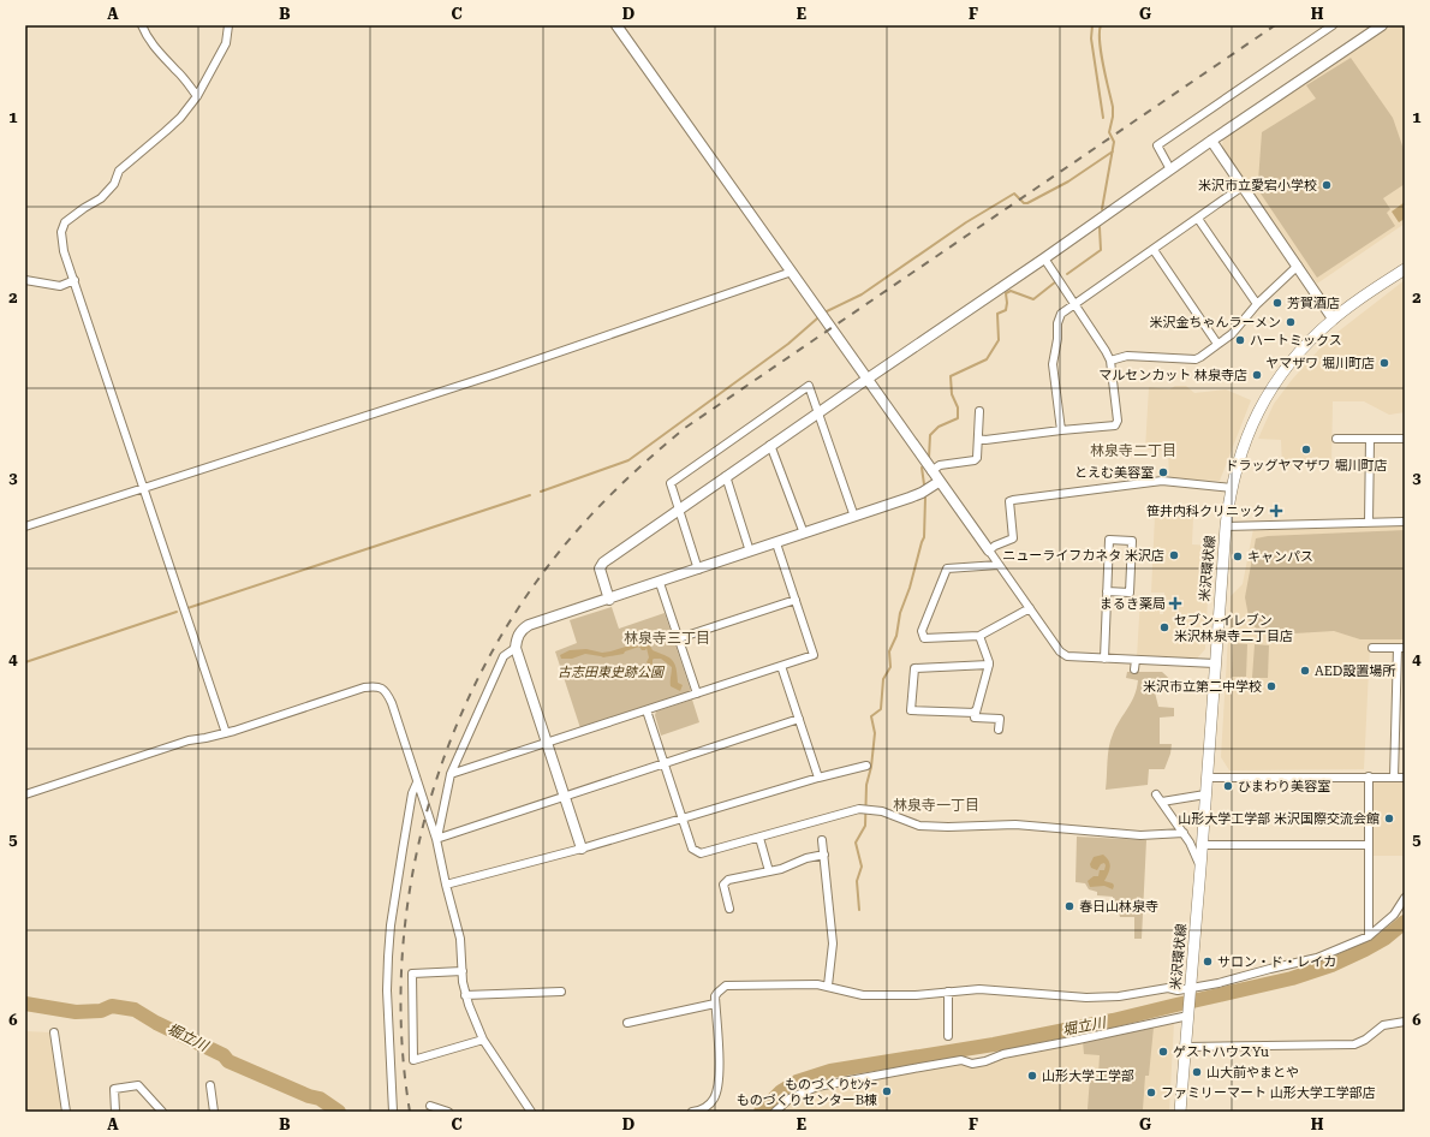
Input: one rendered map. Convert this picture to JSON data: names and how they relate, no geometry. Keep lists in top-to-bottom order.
{
  "streets": {
    "main road": ["米沢環状線"]
  },
  "districts": ["林泉寺二丁目", "林泉寺三丁目", "林泉寺一丁目"],
  "water": ["堀立川"],
  "parks": ["古志田東史跡公園"],
  "places": {
    "other": [
      "米沢市立愛宕小学校",
      "芳賀酒店",
      "米沢金ちゃんラーメン",
      "ハートミックス",
      "ヤマザワ 堀川町店",
      "マルセンカット 林泉寺店",
      "ドラッグヤマザワ 堀川町店",
      "とえむ美容室",
      "ニューライフカネタ 米沢店",
      "キャンパス",
      "セブン-イレブン 米沢林泉寺二丁目店",
      "AED設置場所",
      "米沢市立第二中学校",
      "ひまわり美容室",
      "山形大学工学部 米沢国際交流会館",
      "春日山林泉寺",
      "サロン・ド・レイカ",
      "ゲストハウスYu",
      "山大前やまとや",
      "山形大学工学部",
      "ものづくりｾﾝﾀｰ ものづくりセンターB棟",
      "ファミリーマート 山形大学工学部店"
    ],
    "health": ["笹井内科クリニック", "まるき薬局"]
  },
  "grid": {
    "columns": [
      "A",
      "B",
      "C",
      "D",
      "E",
      "F",
      "G",
      "H"
    ],
    "rows": [
      "1",
      "2",
      "3",
      "4",
      "5",
      "6"
    ]
  }
}
